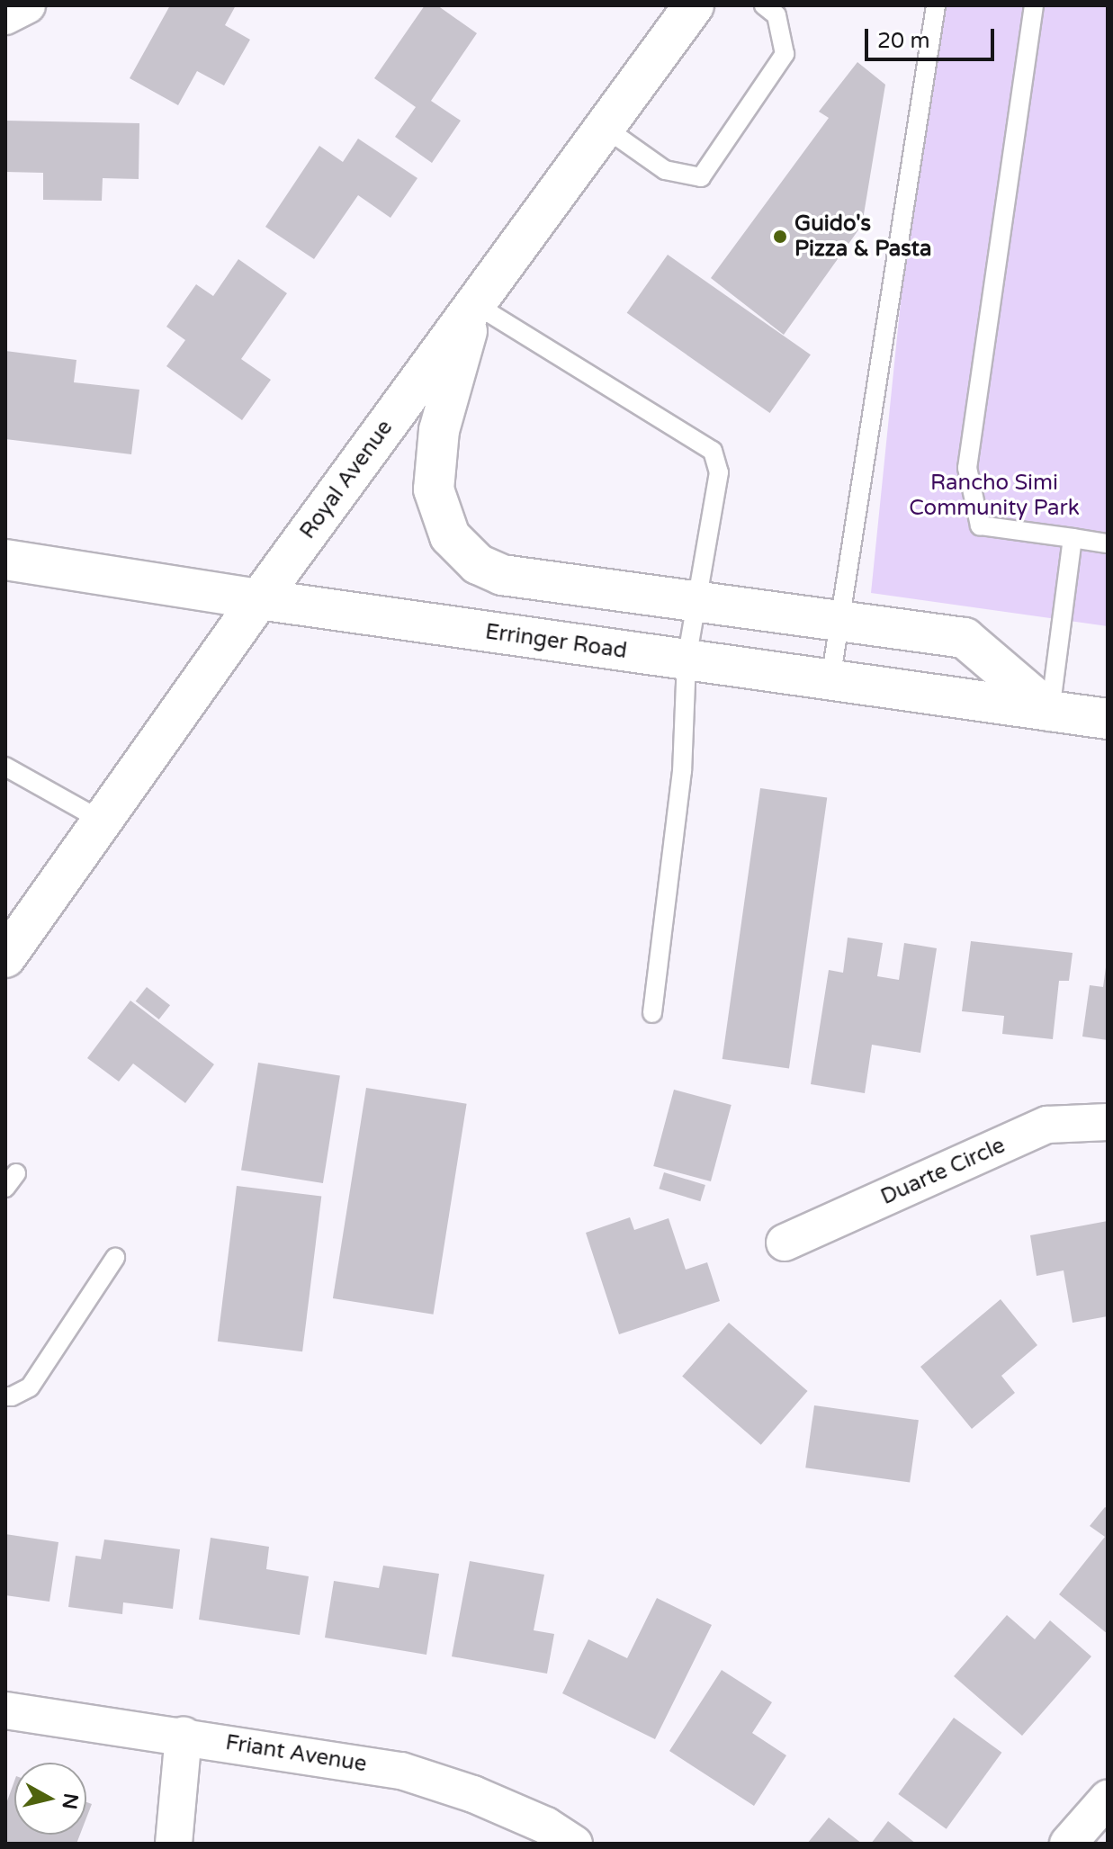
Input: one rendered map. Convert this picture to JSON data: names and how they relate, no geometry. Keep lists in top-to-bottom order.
{
  "streets": {
    "main road": ["Royal Avenue", "Erringer Road"],
    "street": ["Duarte Circle", "Friant Avenue"]
  },
  "crossings": [
    ["Royal Avenue", "Erringer Road"]
  ],
  "parks": ["Rancho Simi Community Park"],
  "places": ["Guido's Pizza & Pasta"],
  "scale_bar": "20 m",
  "north": "right"
}
